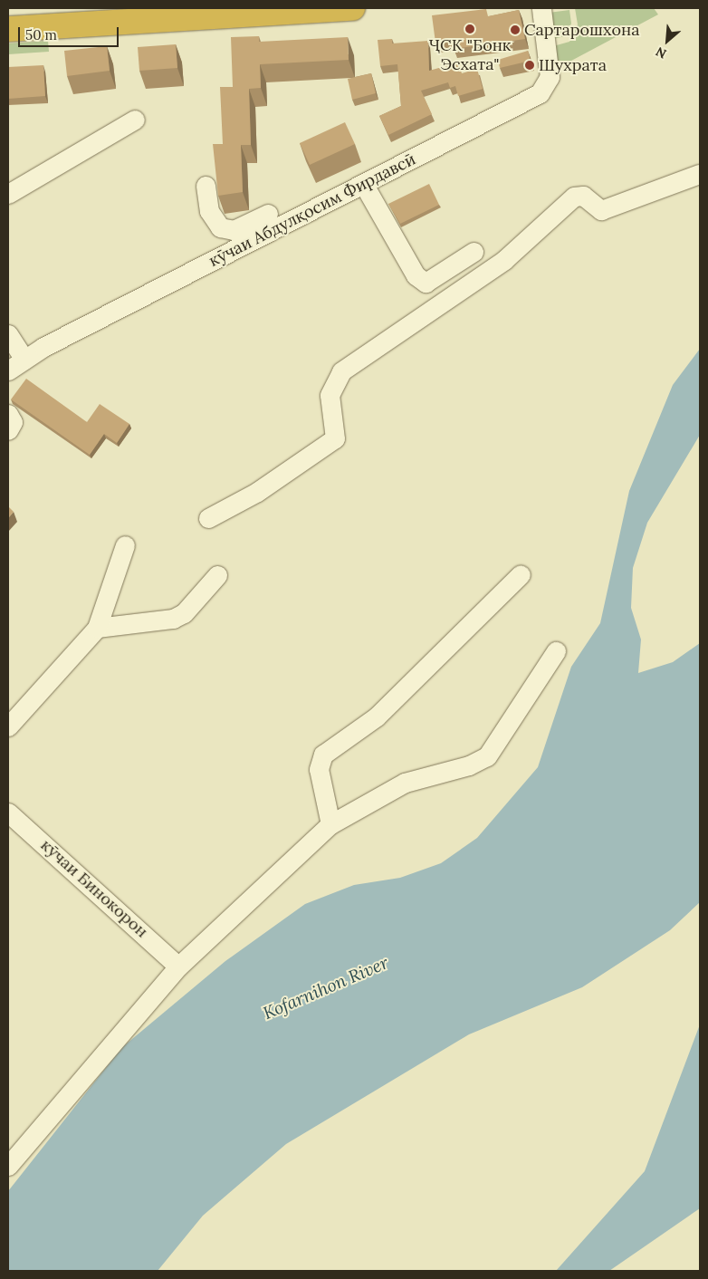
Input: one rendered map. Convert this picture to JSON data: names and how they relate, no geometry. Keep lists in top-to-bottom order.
{
  "streets": {
    "street": ["кӯчаи Абдулқосим Фирдавсӣ", "кӯчаи Бинокорон"]
  },
  "water": ["Kofarnihon River"],
  "places": ["ҶСК \"Бонк Эсхата\"", "Сартарошхона", "Шухрата"],
  "scale_bar": "50 m",
  "north": "bottom left"
}
